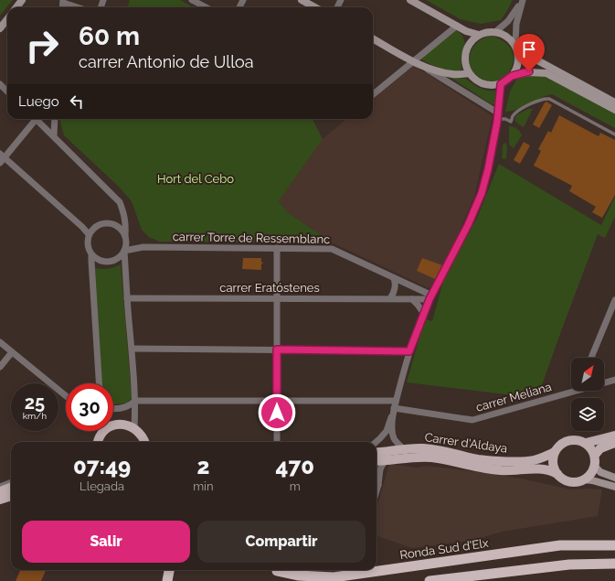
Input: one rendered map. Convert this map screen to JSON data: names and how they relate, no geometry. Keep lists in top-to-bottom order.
{
  "streets": {
    "highway": ["Ronda Sud d'Elx"],
    "main road": ["Carrer d'Aldaya"],
    "street": ["carrer Torre de Ressemblanc", "carrer Eratóstenes", "carrer Meliana"]
  },
  "crossings": [
    ["carrer Torre de Ressemblanc", "carrer Eratóstenes"]
  ],
  "parks": ["Hort del Cebo"],
  "north": "top right",
  "page": {
    "turn": ["60 m", "carrer Antonio de Ulloa"],
    "then": "Luego",
    "speed": "25 km/h",
    "limit": "30",
    "eta": [
      "07:49",
      "Llegada",
      "2",
      "min",
      "470",
      "m"
    ],
    "buttons": ["Salir", "Compartir"]
  }
}
